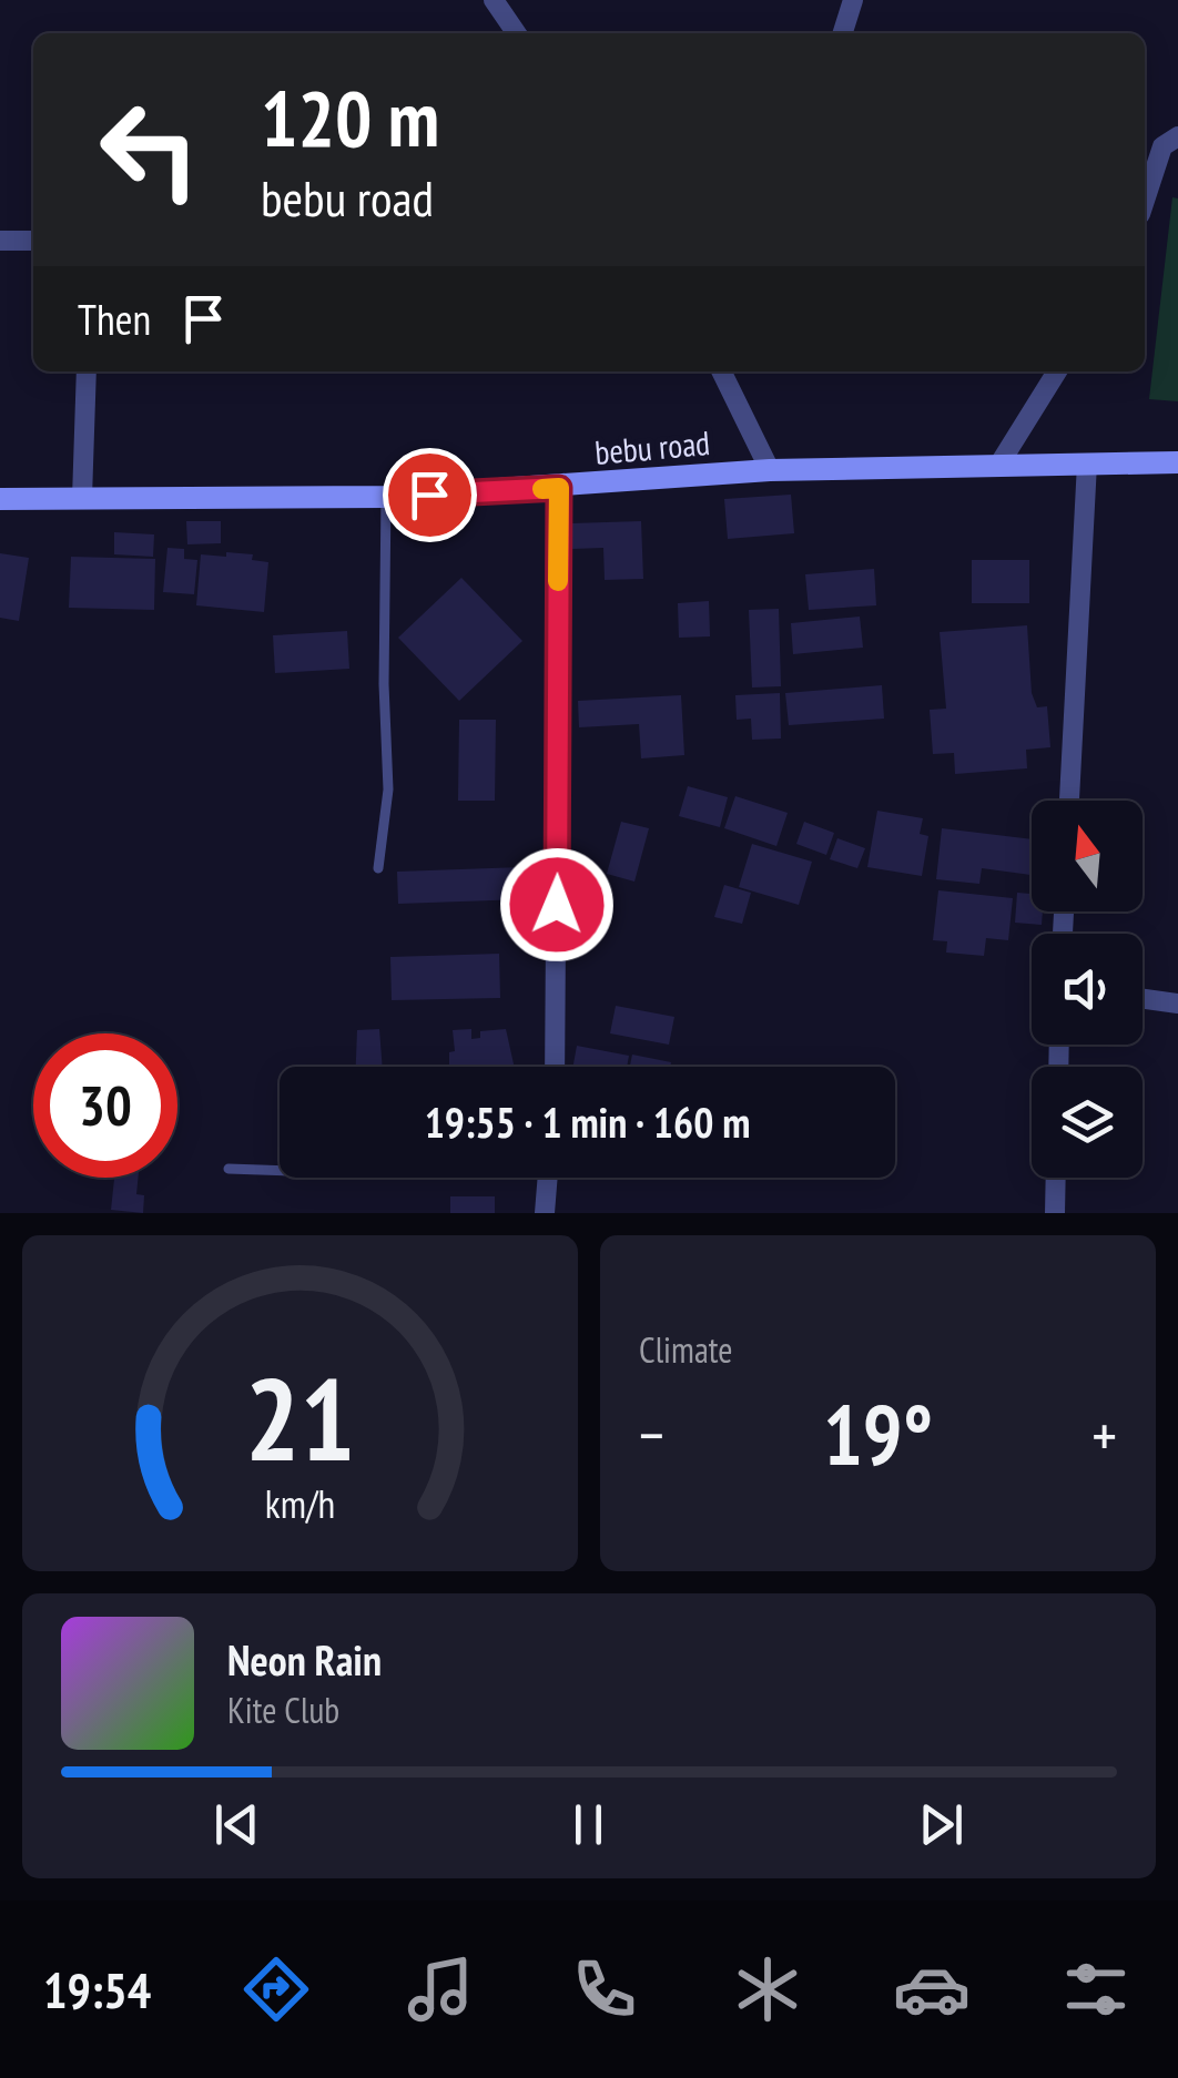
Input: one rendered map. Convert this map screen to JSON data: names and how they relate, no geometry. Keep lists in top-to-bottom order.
{
  "streets": {
    "street": ["bebu road"]
  },
  "north": "top",
  "page": {
    "turn": ["120 m", "bebu road"],
    "then": "Then",
    "limit": "30",
    "trip": "19:55 · 1 min · 160 m",
    "tile": "Climate",
    "heat": ["−", "19°", "+"],
    "song": ["Neon Rain", "Kite Club"],
    "tabs": "19:54",
    "gauge": ["21", "km/h"]
  }
}
